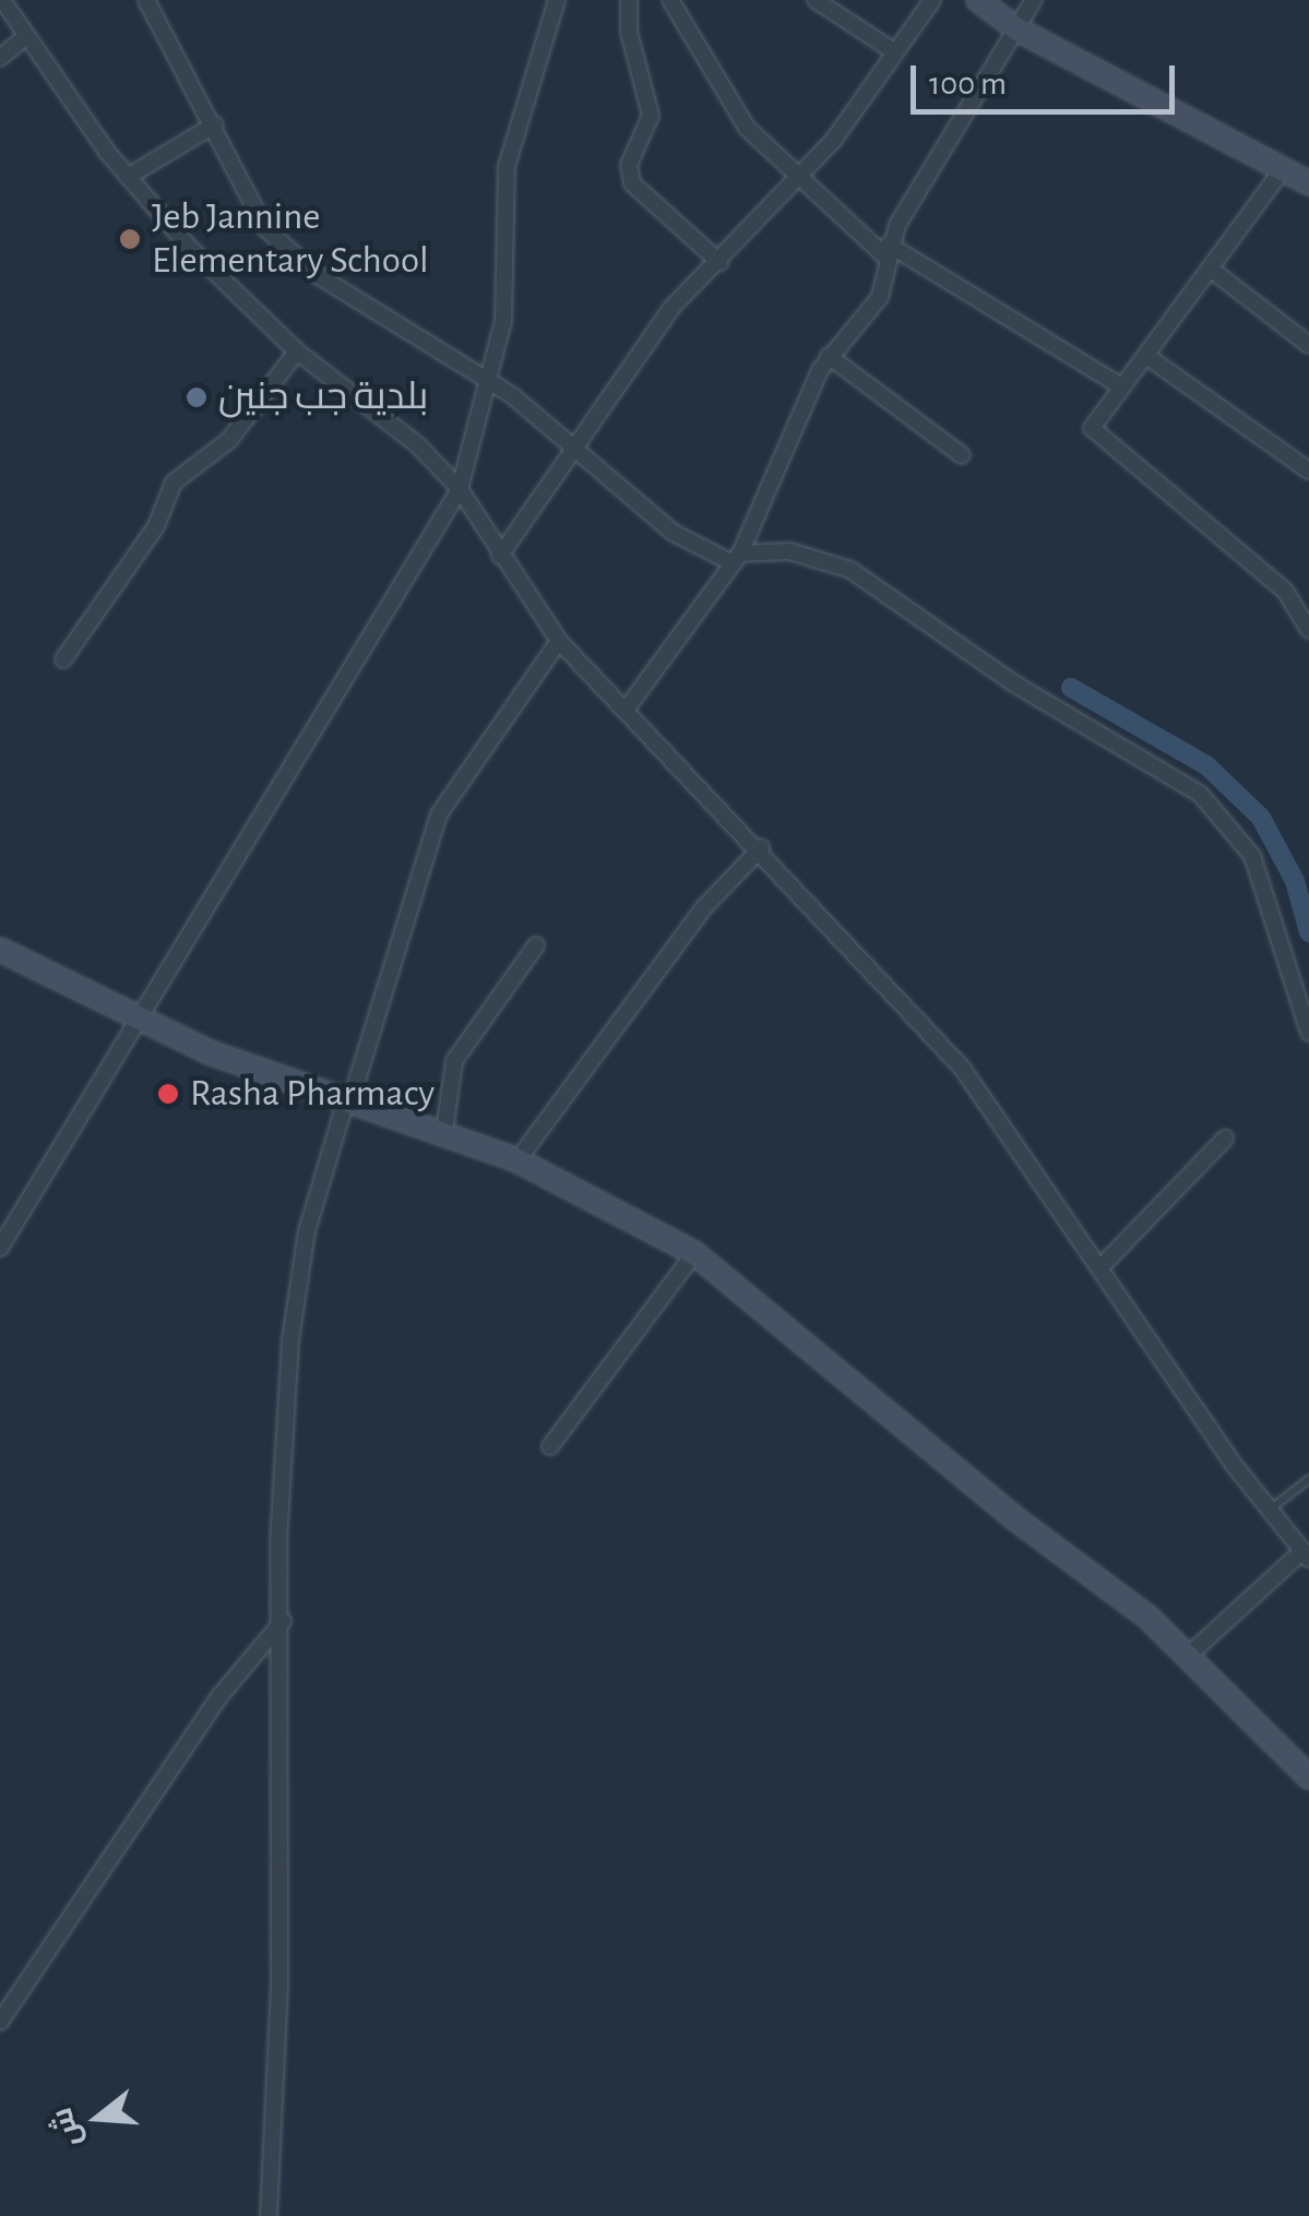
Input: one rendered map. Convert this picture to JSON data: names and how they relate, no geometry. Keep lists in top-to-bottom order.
{
  "places": ["Jeb Jannine Elementary School", "بلدية جب جنين", "Rasha Pharmacy"],
  "scale_bar": "100 m",
  "north": "left"
}
